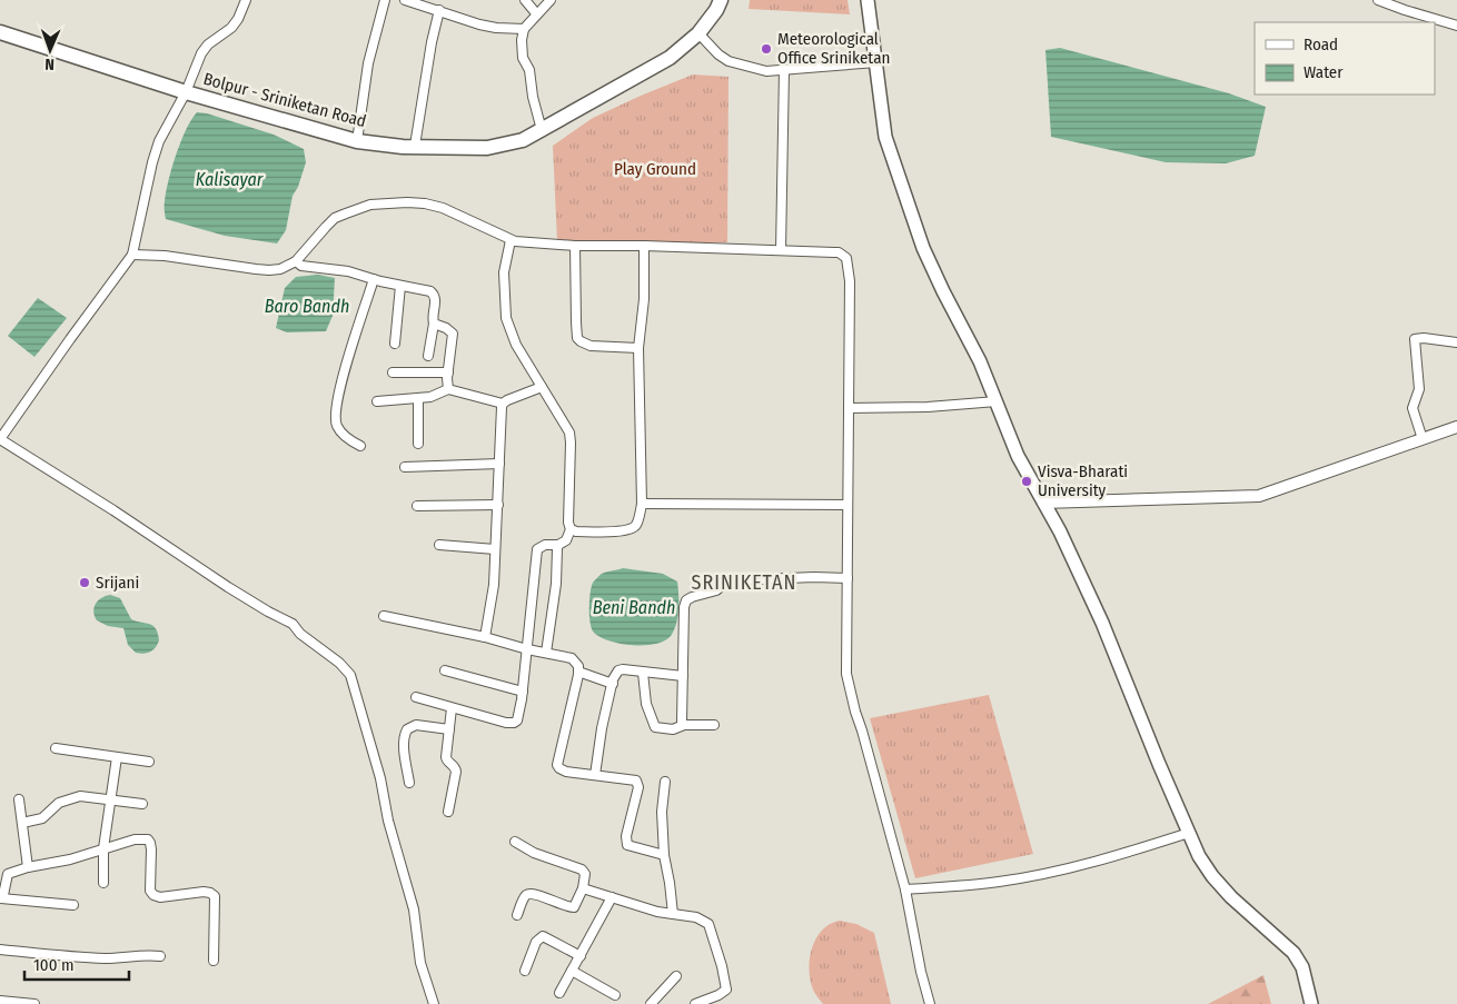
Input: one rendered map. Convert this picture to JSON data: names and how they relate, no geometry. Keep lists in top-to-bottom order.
{
  "streets": {
    "main road": ["Bolpur - Sriniketan Road"]
  },
  "districts": ["SRINIKETAN"],
  "water": ["Kalisayar", "Baro Bandh", "Beni Bandh"],
  "parks": ["Play Ground"],
  "places": ["Meteorological Office Sriniketan", "Visva-Bharati University", "Srijani"],
  "legend": ["Road", "Water"],
  "scale_bar": "100 m",
  "north": "bottom"
}
